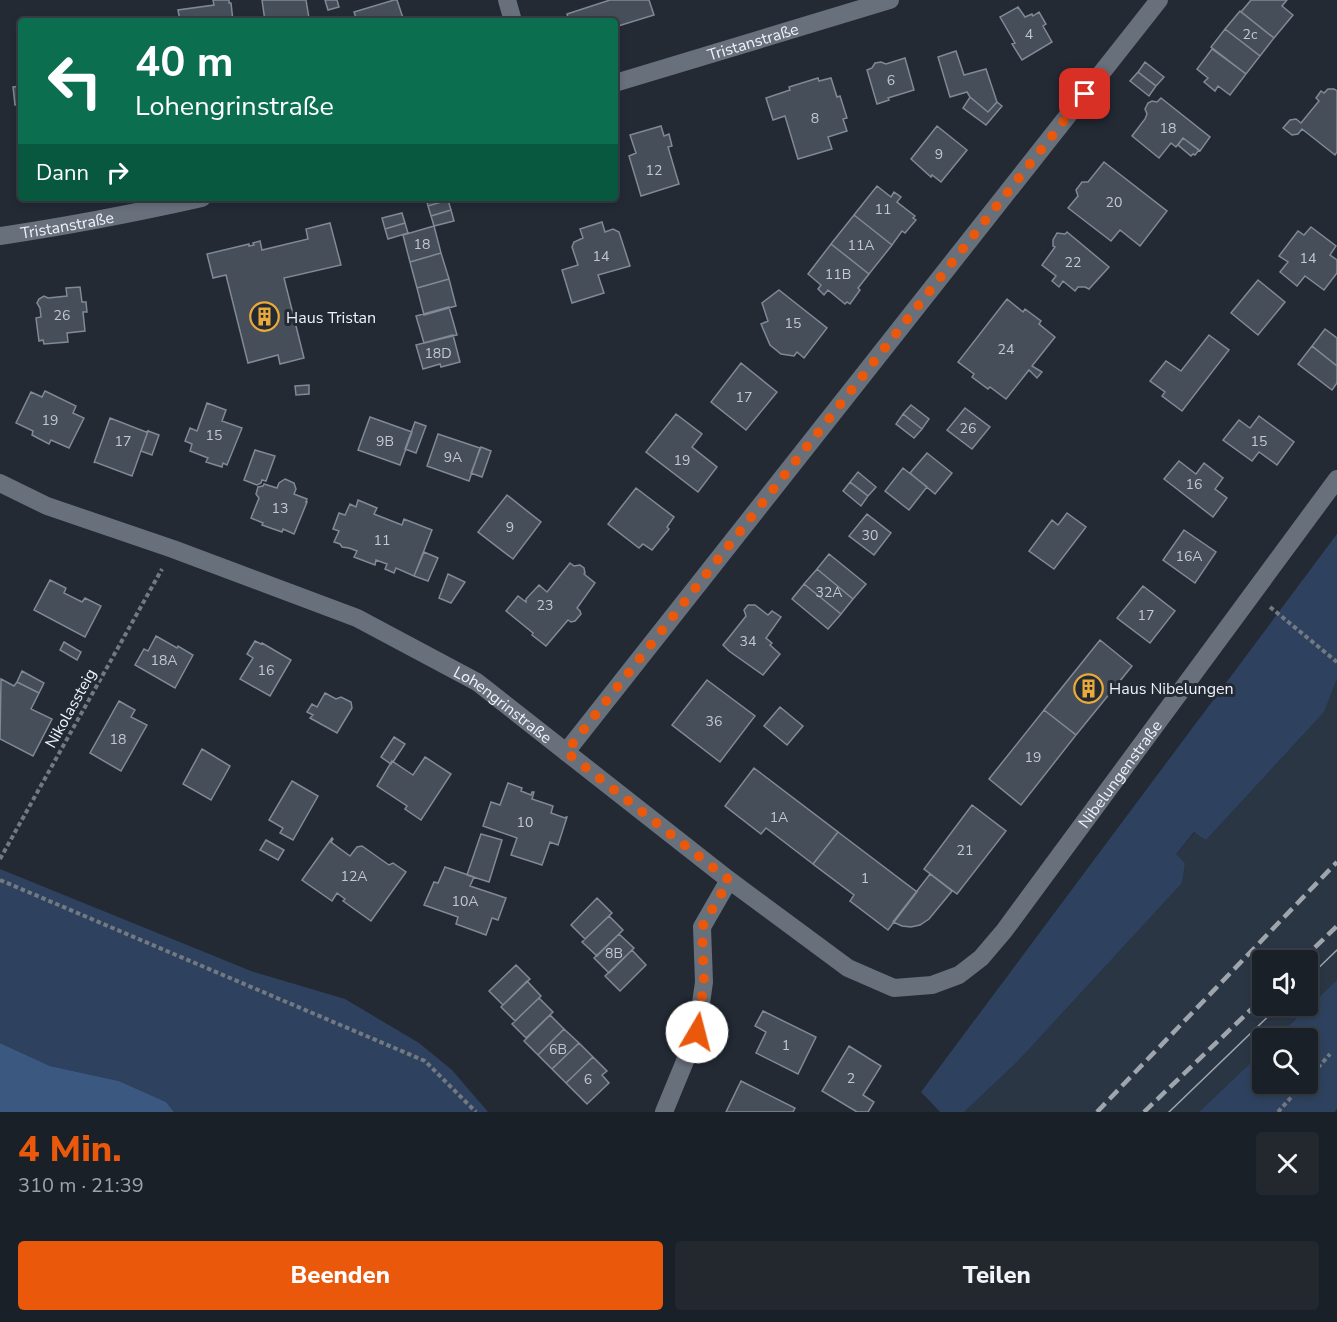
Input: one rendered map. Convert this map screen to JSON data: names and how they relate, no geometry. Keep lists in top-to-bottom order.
{
  "streets": {
    "street": ["Tristanstraße", "Lohengrinstraße", "Nibelungenstraße"],
    "path": ["Nikolassteig"]
  },
  "crossings": [
    ["Lohengrinstraße", "Nibelungenstraße"]
  ],
  "places": {
    "building": ["Haus Tristan", "Haus Nibelungen"]
  },
  "house_numbers": [
    "4",
    "2c",
    "6",
    "8",
    "18",
    "9",
    "12",
    "20",
    "11",
    "18",
    "11A",
    "14",
    "14",
    "22",
    "11B",
    "26",
    "15",
    "24",
    "18D",
    "17",
    "19",
    "26",
    "15",
    "17",
    "9B",
    "15",
    "9A",
    "19",
    "16",
    "13",
    "9",
    "30",
    "11",
    "16A",
    "32A",
    "23",
    "17",
    "34",
    "18A",
    "16",
    "36",
    "18",
    "19",
    "1A",
    "10",
    "21",
    "12A",
    "1",
    "10A",
    "8B",
    "1",
    "6B",
    "2",
    "6"
  ],
  "page": {
    "turn": ["40 m", "Lohengrinstraße"],
    "then": "Dann",
    "heading": ["4 Min.", "310 m · 21:39"],
    "buttons": ["Beenden", "Teilen"]
  }
}
